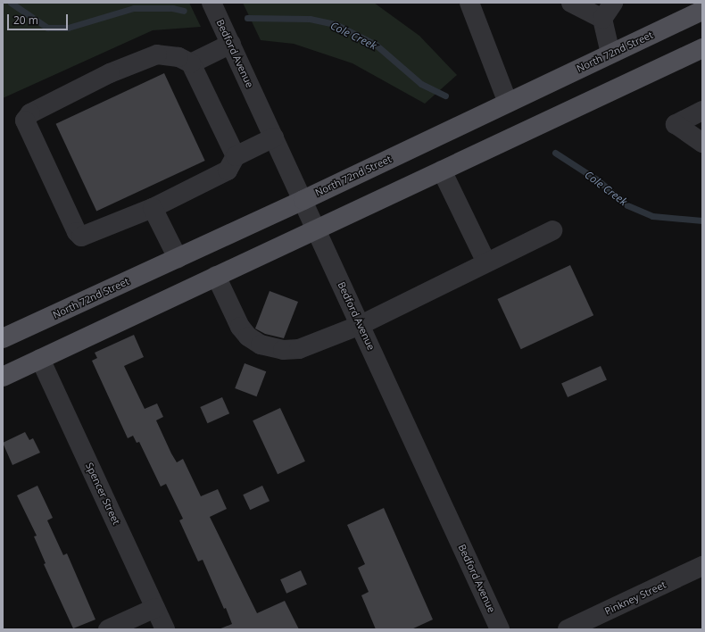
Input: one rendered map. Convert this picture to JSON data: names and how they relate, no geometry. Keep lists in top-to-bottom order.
{
  "streets": {
    "main road": ["North 72nd Street"],
    "street": ["Bedford Avenue", "Spencer Street", "Pinkney Street"]
  },
  "crossings": [
    ["North 72nd Street", "Bedford Avenue"]
  ],
  "water": ["Cole Creek"],
  "scale_bar": "20 m"
}
